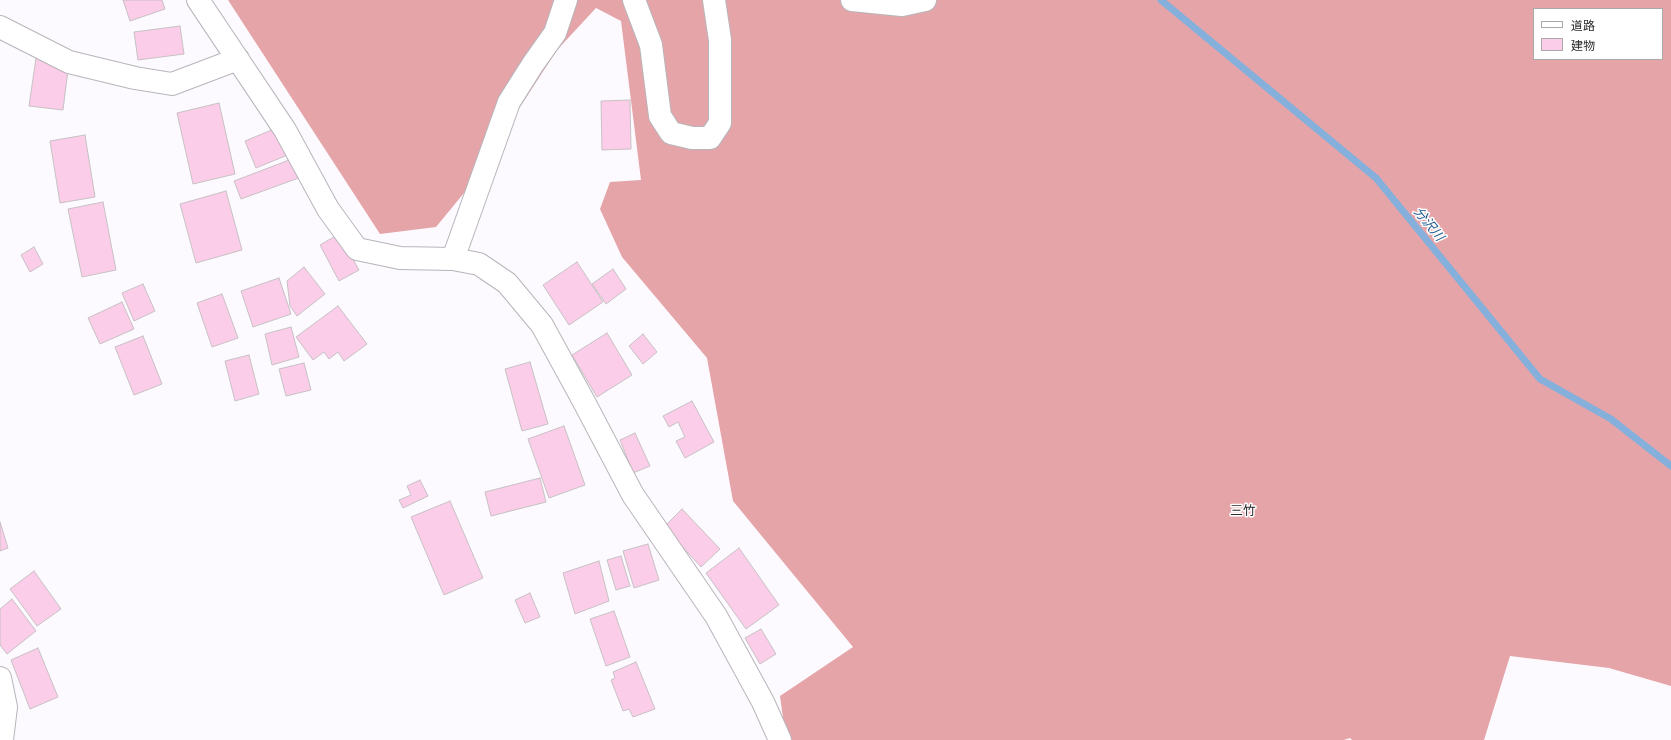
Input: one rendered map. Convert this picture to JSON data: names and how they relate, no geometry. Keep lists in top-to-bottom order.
{
  "districts": ["三竹"],
  "water": ["分沢川"],
  "legend": ["道路", "建物"]
}
